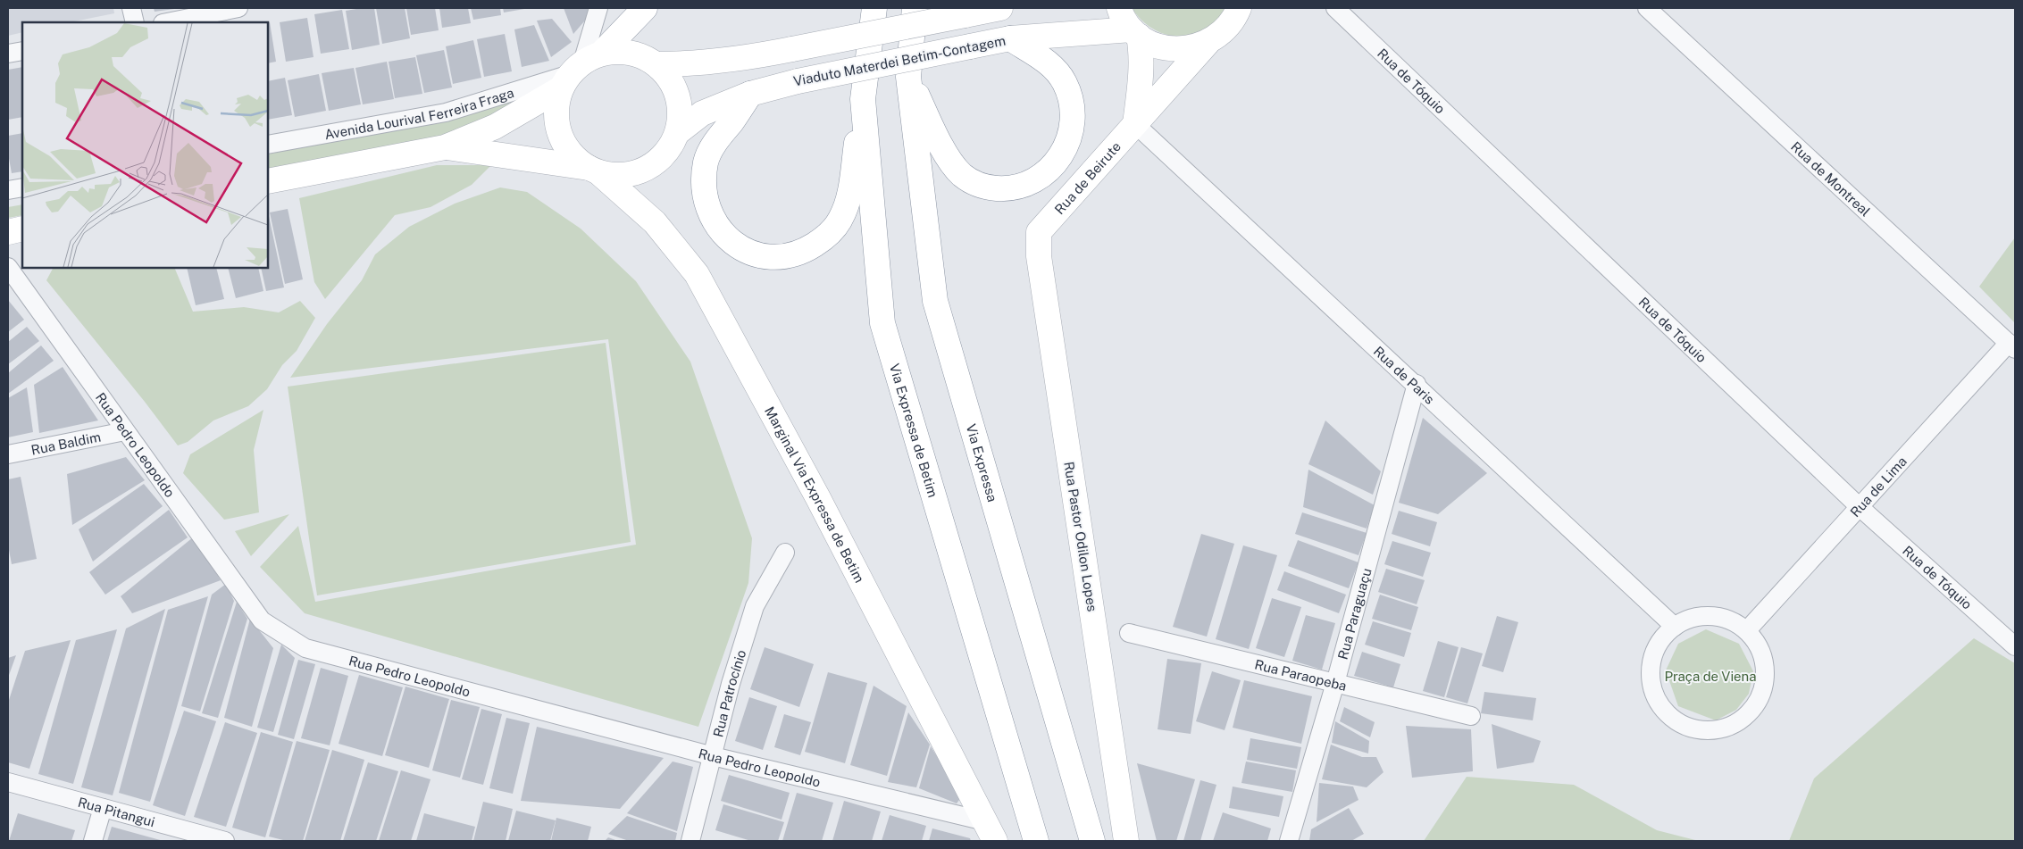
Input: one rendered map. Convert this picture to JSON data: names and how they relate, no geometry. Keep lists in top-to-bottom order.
{
  "streets": {
    "main road": [
      "Viaduto Materdei Betim-Contagem",
      "Avenida Lourival Ferreira Fraga",
      "Rua de Beirute",
      "Via Expressa de Betim",
      "Via Expressa",
      "Marginal Via Expressa de Betim",
      "Rua Pastor Odilon Lopes"
    ],
    "street": [
      "Rua de Tóquio",
      "Rua de Montreal",
      "Rua de Paris",
      "Rua Baldim",
      "Rua Pedro Leopoldo",
      "Rua de Lima",
      "Rua Paraguaçu",
      "Rua Paraopeba",
      "Rua Patrocínio",
      "Rua Pitangui"
    ]
  },
  "crossings": [
    ["Viaduto Materdei Betim-Contagem", "Avenida Lourival Ferreira Fraga"],
    ["Viaduto Materdei Betim-Contagem", "Marginal Via Expressa de Betim"],
    ["Rua de Tóquio", "Rua de Lima"],
    ["Avenida Lourival Ferreira Fraga", "Marginal Via Expressa de Betim"],
    ["Rua de Beirute", "Rua de Paris"],
    ["Rua de Beirute", "Rua Pastor Odilon Lopes"],
    ["Rua de Montreal", "Rua de Lima"],
    ["Rua de Paris", "Rua de Lima"],
    ["Rua de Paris", "Rua Paraguaçu"],
    ["Rua Baldim", "Rua Pedro Leopoldo"],
    ["Rua Pedro Leopoldo", "Marginal Via Expressa de Betim"],
    ["Rua Pedro Leopoldo", "Rua Patrocínio"],
    ["Rua Paraguaçu", "Rua Paraopeba"]
  ],
  "parks": ["Praça de Viena"]
}
